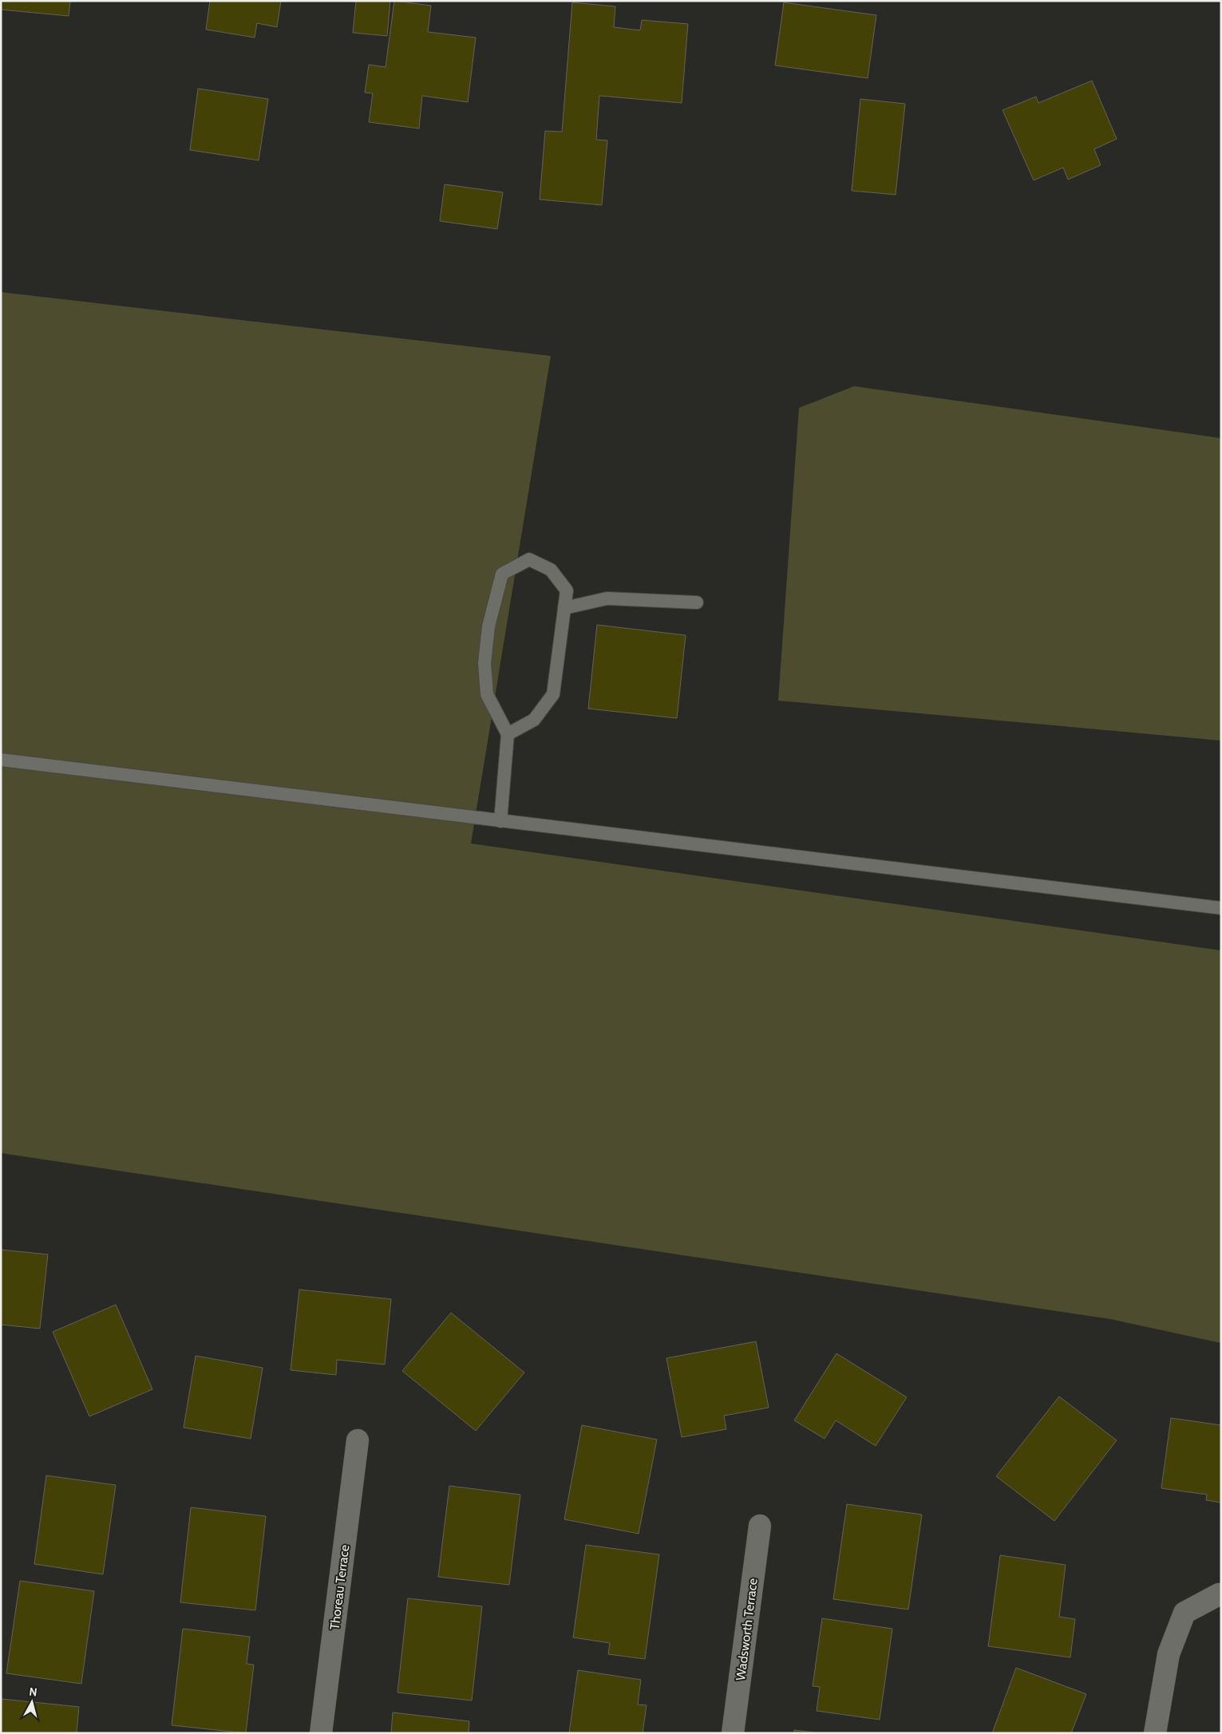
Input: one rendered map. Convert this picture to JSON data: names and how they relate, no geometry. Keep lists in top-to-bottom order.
{
  "streets": {
    "street": ["Thoreau Terrace", "Wadsworth Terrace"]
  },
  "north": "top"
}
